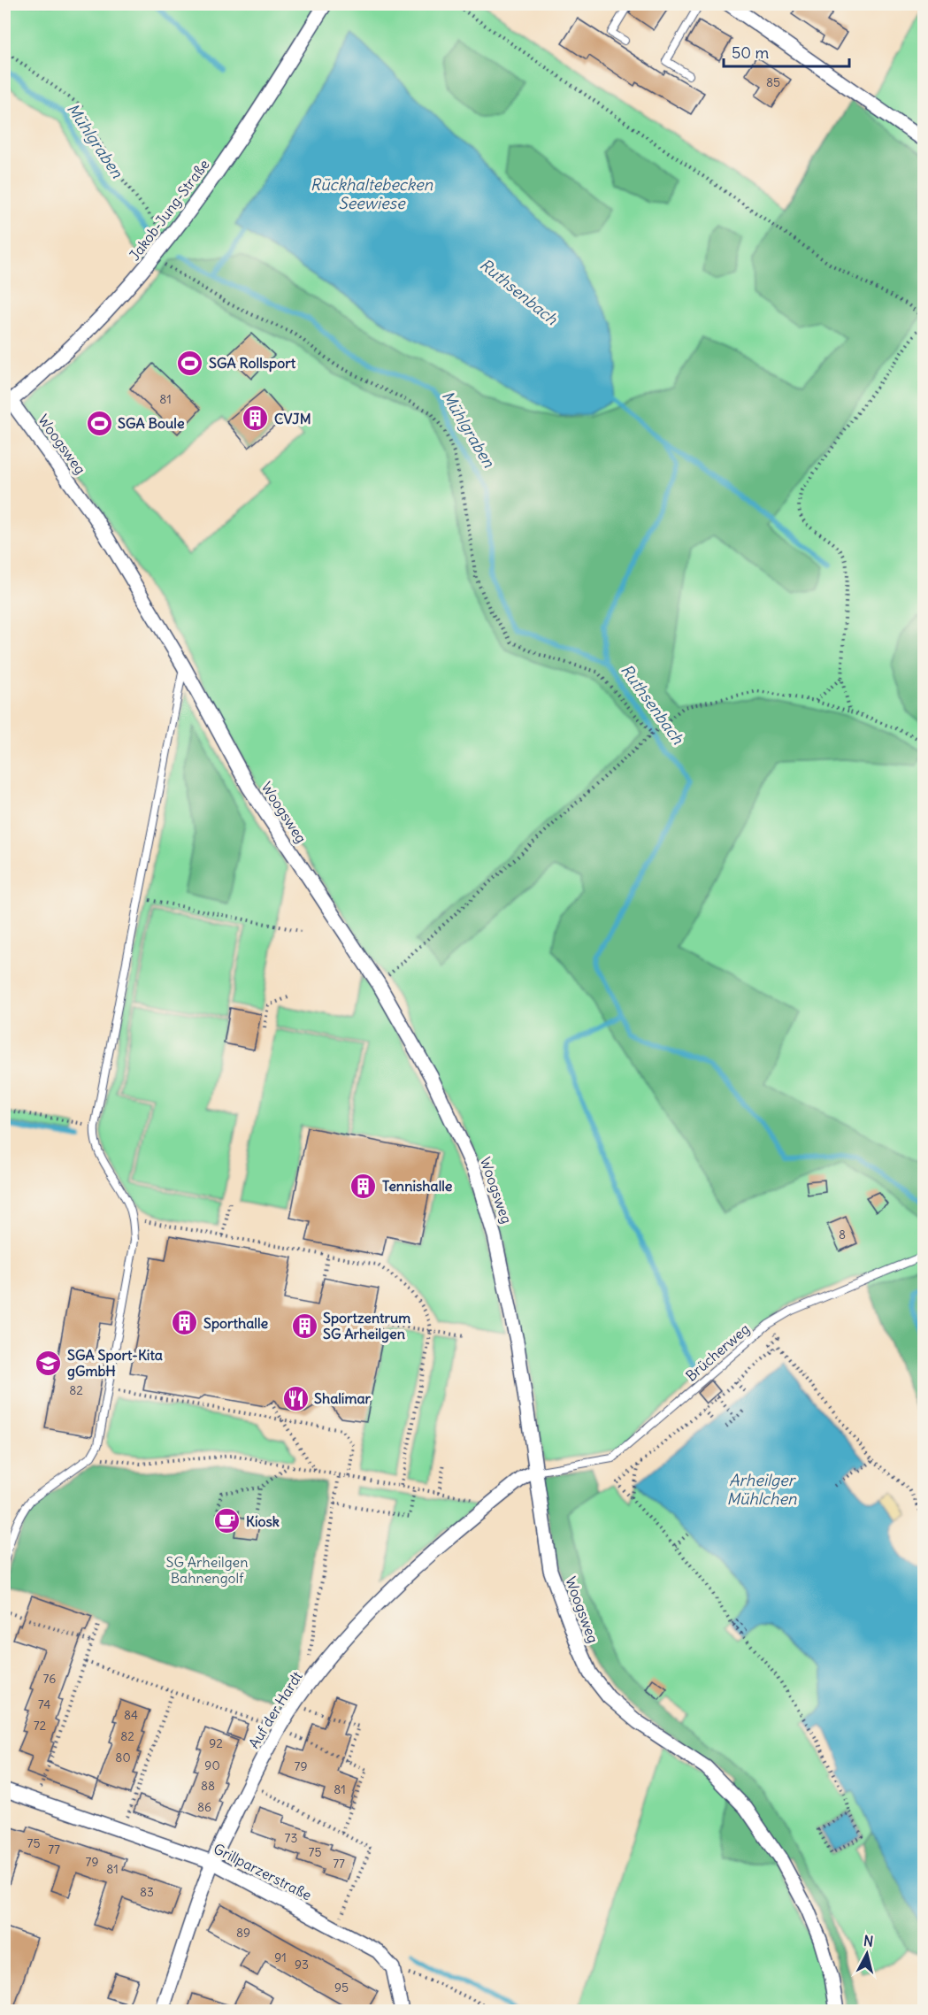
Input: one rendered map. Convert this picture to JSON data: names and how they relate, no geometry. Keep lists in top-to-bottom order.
{
  "streets": {
    "street": [
      "Jakob-Jung-Straße",
      "Woogsweg",
      "Auf der Hardt",
      "Grillparzerstraße"
    ],
    "lane": ["Brücherweg"]
  },
  "crossings": [
    ["Jakob-Jung-Straße", "Woogsweg"],
    ["Woogsweg", "Brücherweg"],
    ["Woogsweg", "Auf der Hardt"],
    ["Brücherweg", "Auf der Hardt"],
    ["Auf der Hardt", "Grillparzerstraße"]
  ],
  "water": [
    "Mühlgraben",
    "Rückhaltebecken Seewiese",
    "Ruthsenbach",
    "Arheilger Mühlchen"
  ],
  "parks": ["SG Arheilgen Bahnengolf"],
  "places": {
    "sports": ["SGA Rollsport", "SGA Boule"],
    "building": [
      "CVJM",
      "Tennishalle",
      "Sporthalle",
      "Sportzentrum SG Arheilgen"
    ],
    "school or university": ["SGA Sport-Kita gGmbH"],
    "restaurant": ["Shalimar"],
    "cafe": ["Kiosk"]
  },
  "house_numbers": [
    "85",
    "81",
    "8",
    "82",
    "76",
    "74",
    "84",
    "72",
    "82",
    "92",
    "80",
    "90",
    "79",
    "88",
    "81",
    "86",
    "73",
    "75",
    "77",
    "75",
    "79",
    "77",
    "81",
    "83",
    "89",
    "91",
    "93",
    "95"
  ],
  "scale_bar": "50 m",
  "north": "top"
}
